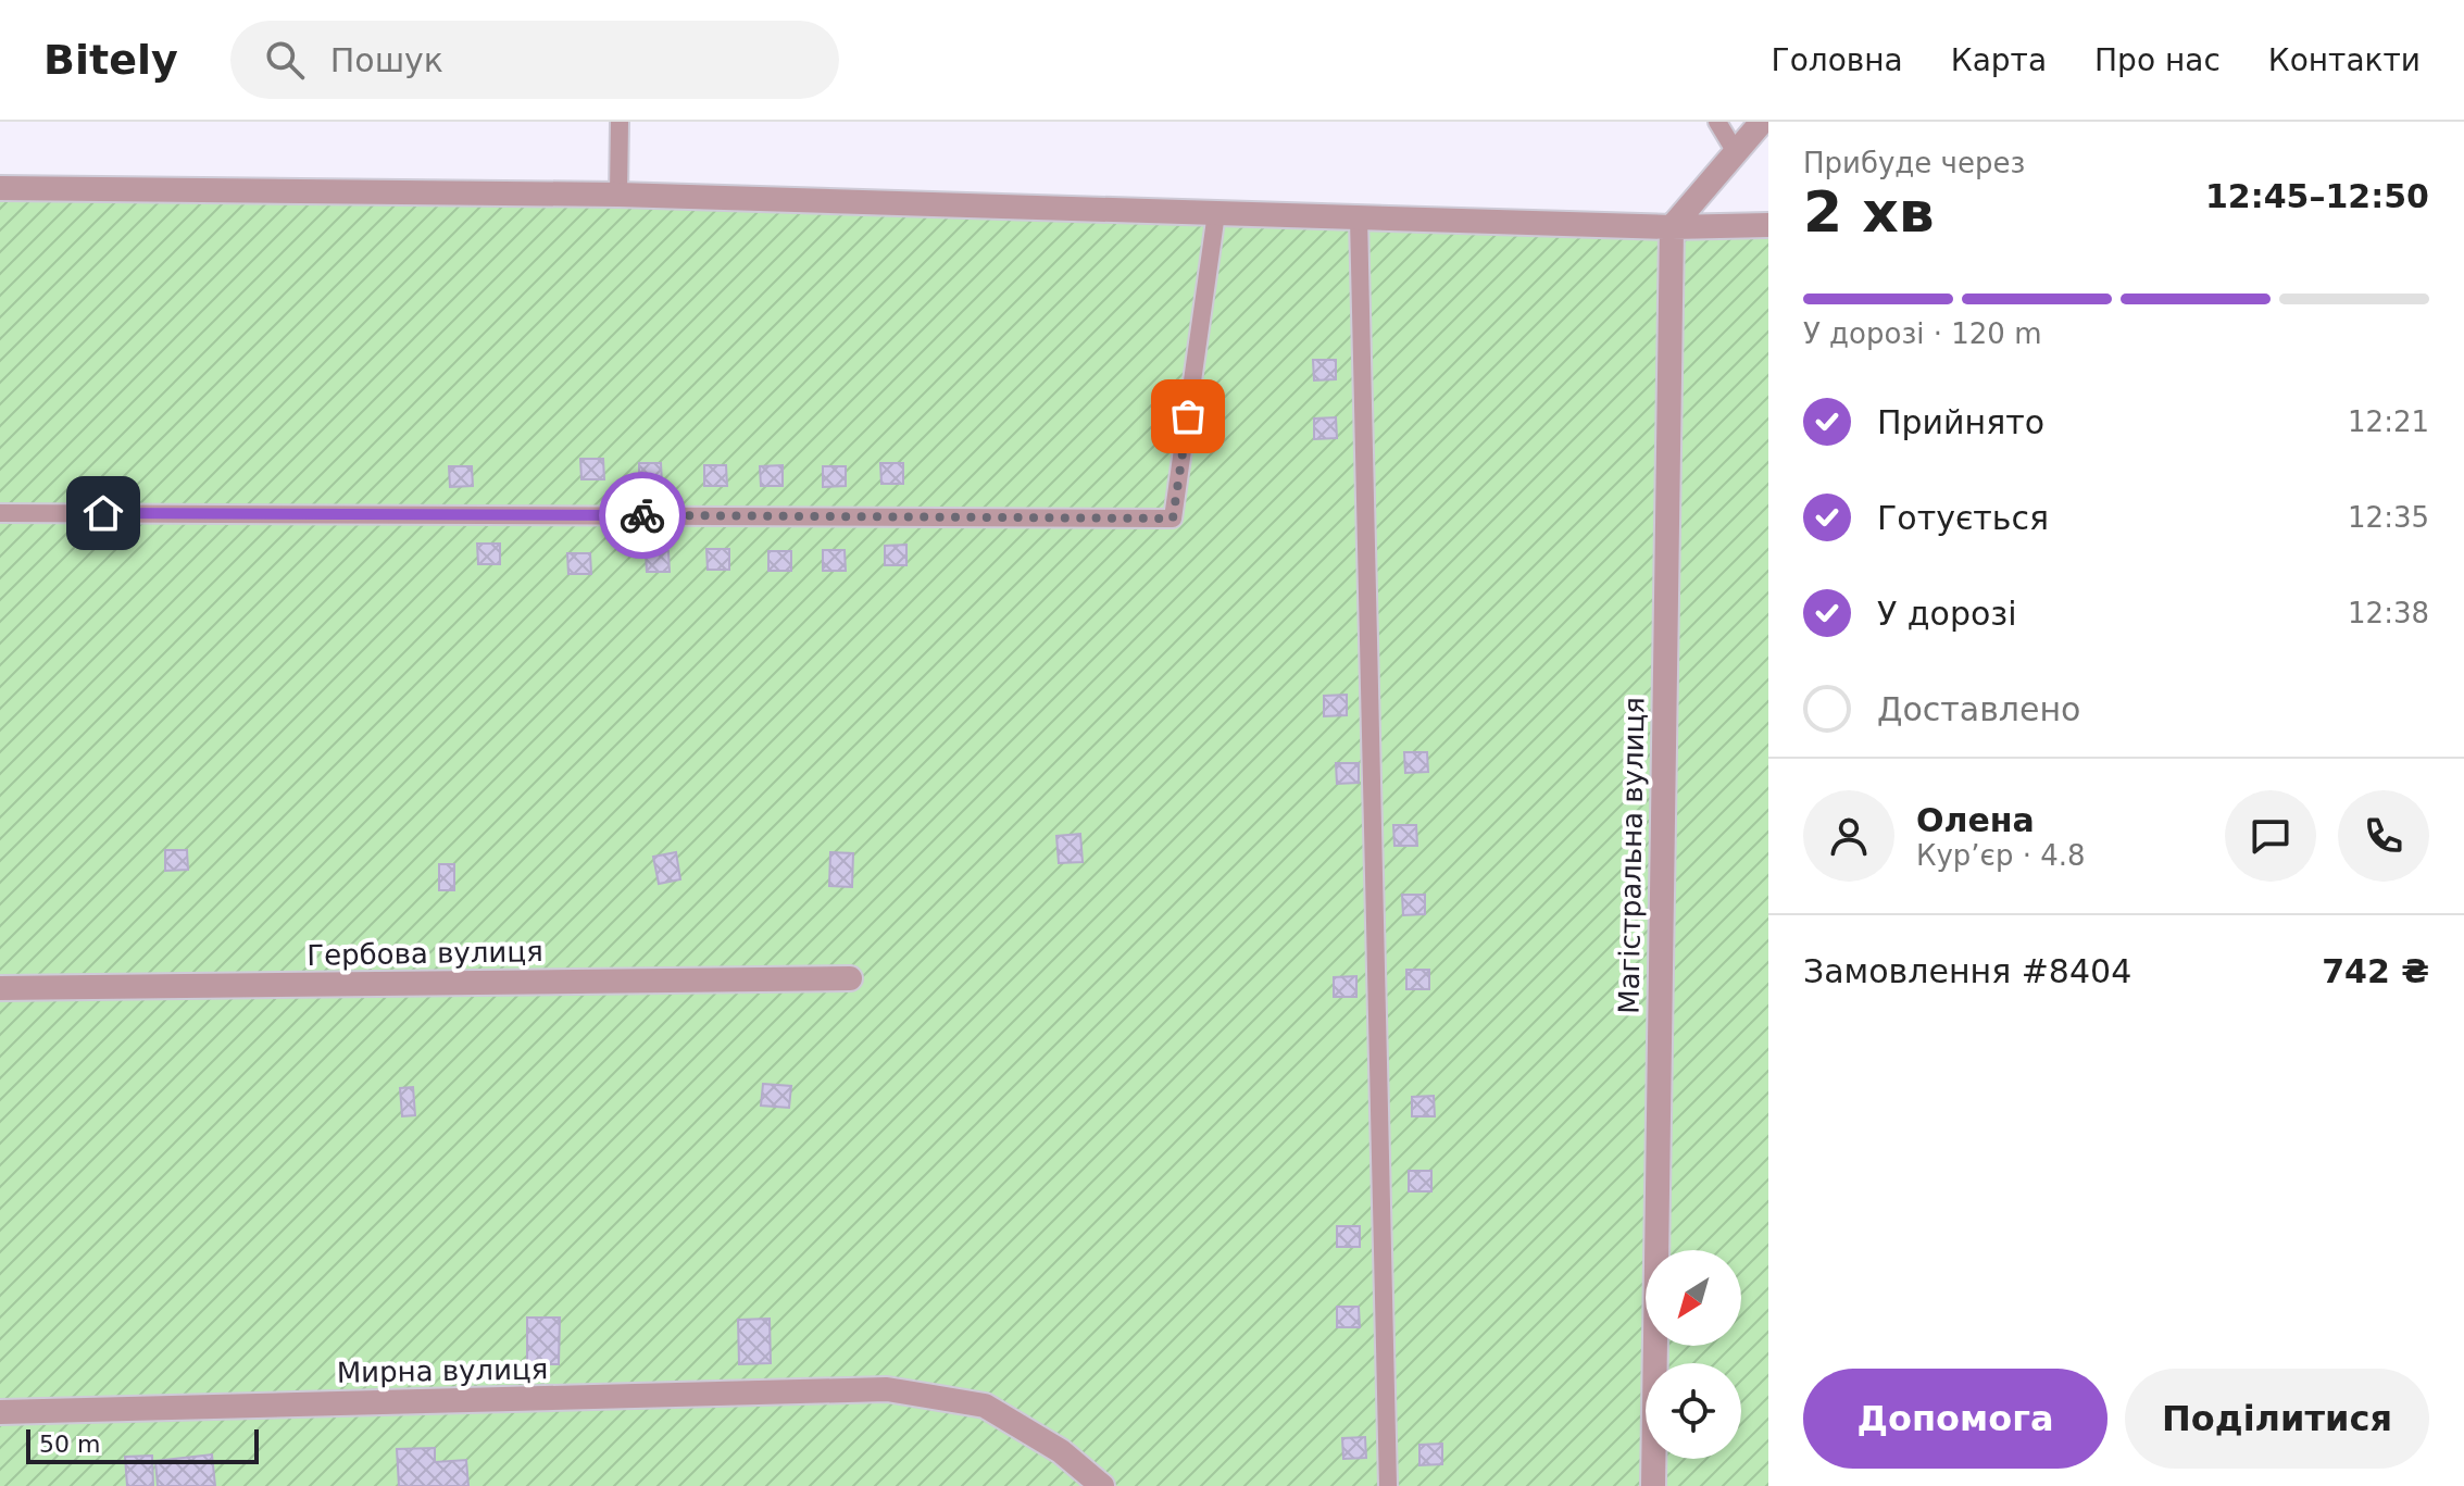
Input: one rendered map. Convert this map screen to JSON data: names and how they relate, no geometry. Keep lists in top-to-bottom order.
{
  "streets": {
    "street": ["Магістральна вулиця", "Гербова вулиця", "Мирна вулиця"]
  },
  "scale_bar": "50 m",
  "north": "bottom left",
  "page": {
    "header": "Bitely",
    "search": "Пошук",
    "nav": [
      "Головна",
      "Карта",
      "Про нас",
      "Контакти"
    ],
    "heading": ["2 хв", "Прибуде через", "12:45–12:50"],
    "panel": [
      "Олена",
      "Кур’єр · 4.8",
      "Замовлення #8404",
      "742 ₴"
    ],
    "bar": "У дорозі · 120 m",
    "list": [
      ["Прийнято", "12:21"],
      ["Готується", "12:35"],
      ["У дорозі", "12:38"],
      "Доставлено"
    ],
    "buttons": ["Допомога", "Поділитися"],
    "scale": "50 m"
  }
}
